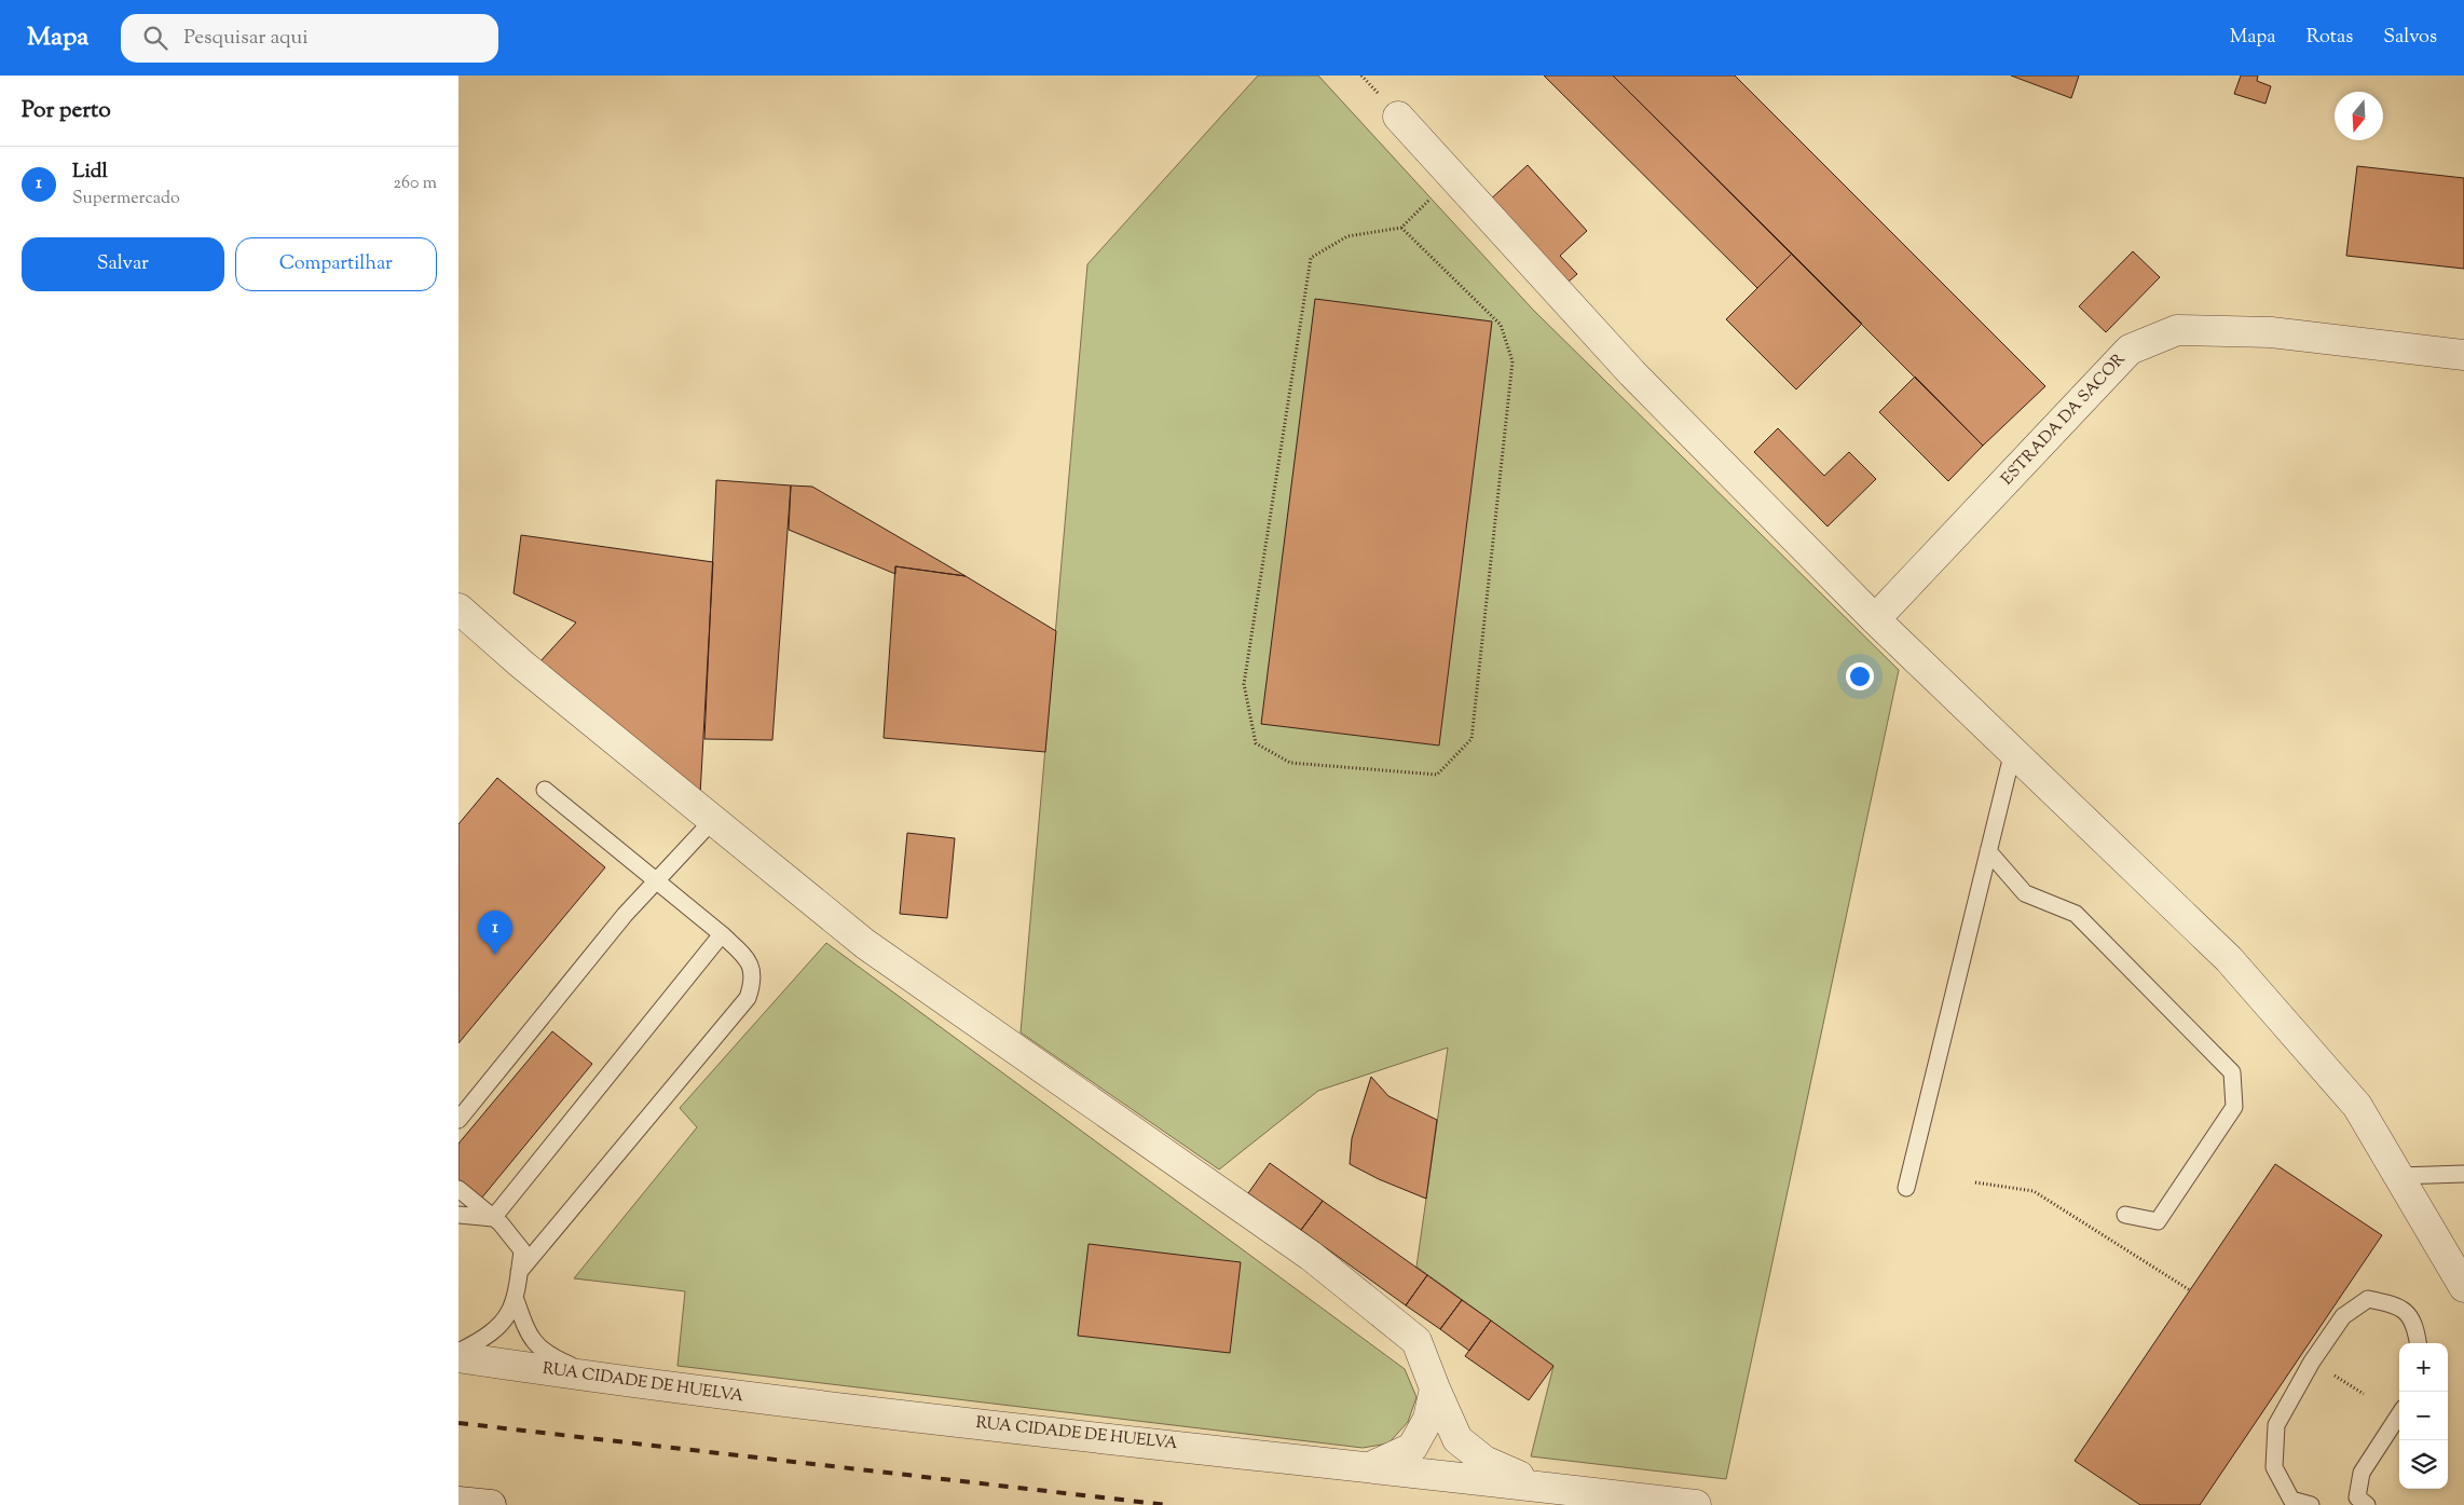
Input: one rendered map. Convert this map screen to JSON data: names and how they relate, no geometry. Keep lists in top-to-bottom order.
{
  "streets": {
    "street": ["ESTRADA DA SACOR", "RUA CIDADE DE HUELVA"]
  },
  "north": "bottom",
  "page": {
    "header": "Mapa",
    "search": "Pesquisar aqui",
    "nav": ["Mapa", "Rotas", "Salvos"],
    "heading": "Por perto",
    "list": [
      {
        "mark": "1",
        "name": "Lidl",
        "note": "Supermercado",
        "value": "260 m"
      }
    ],
    "buttons": ["Salvar", "Compartilhar"],
    "pins": "1",
    "map_buttons": ["+", "−"]
  }
}
